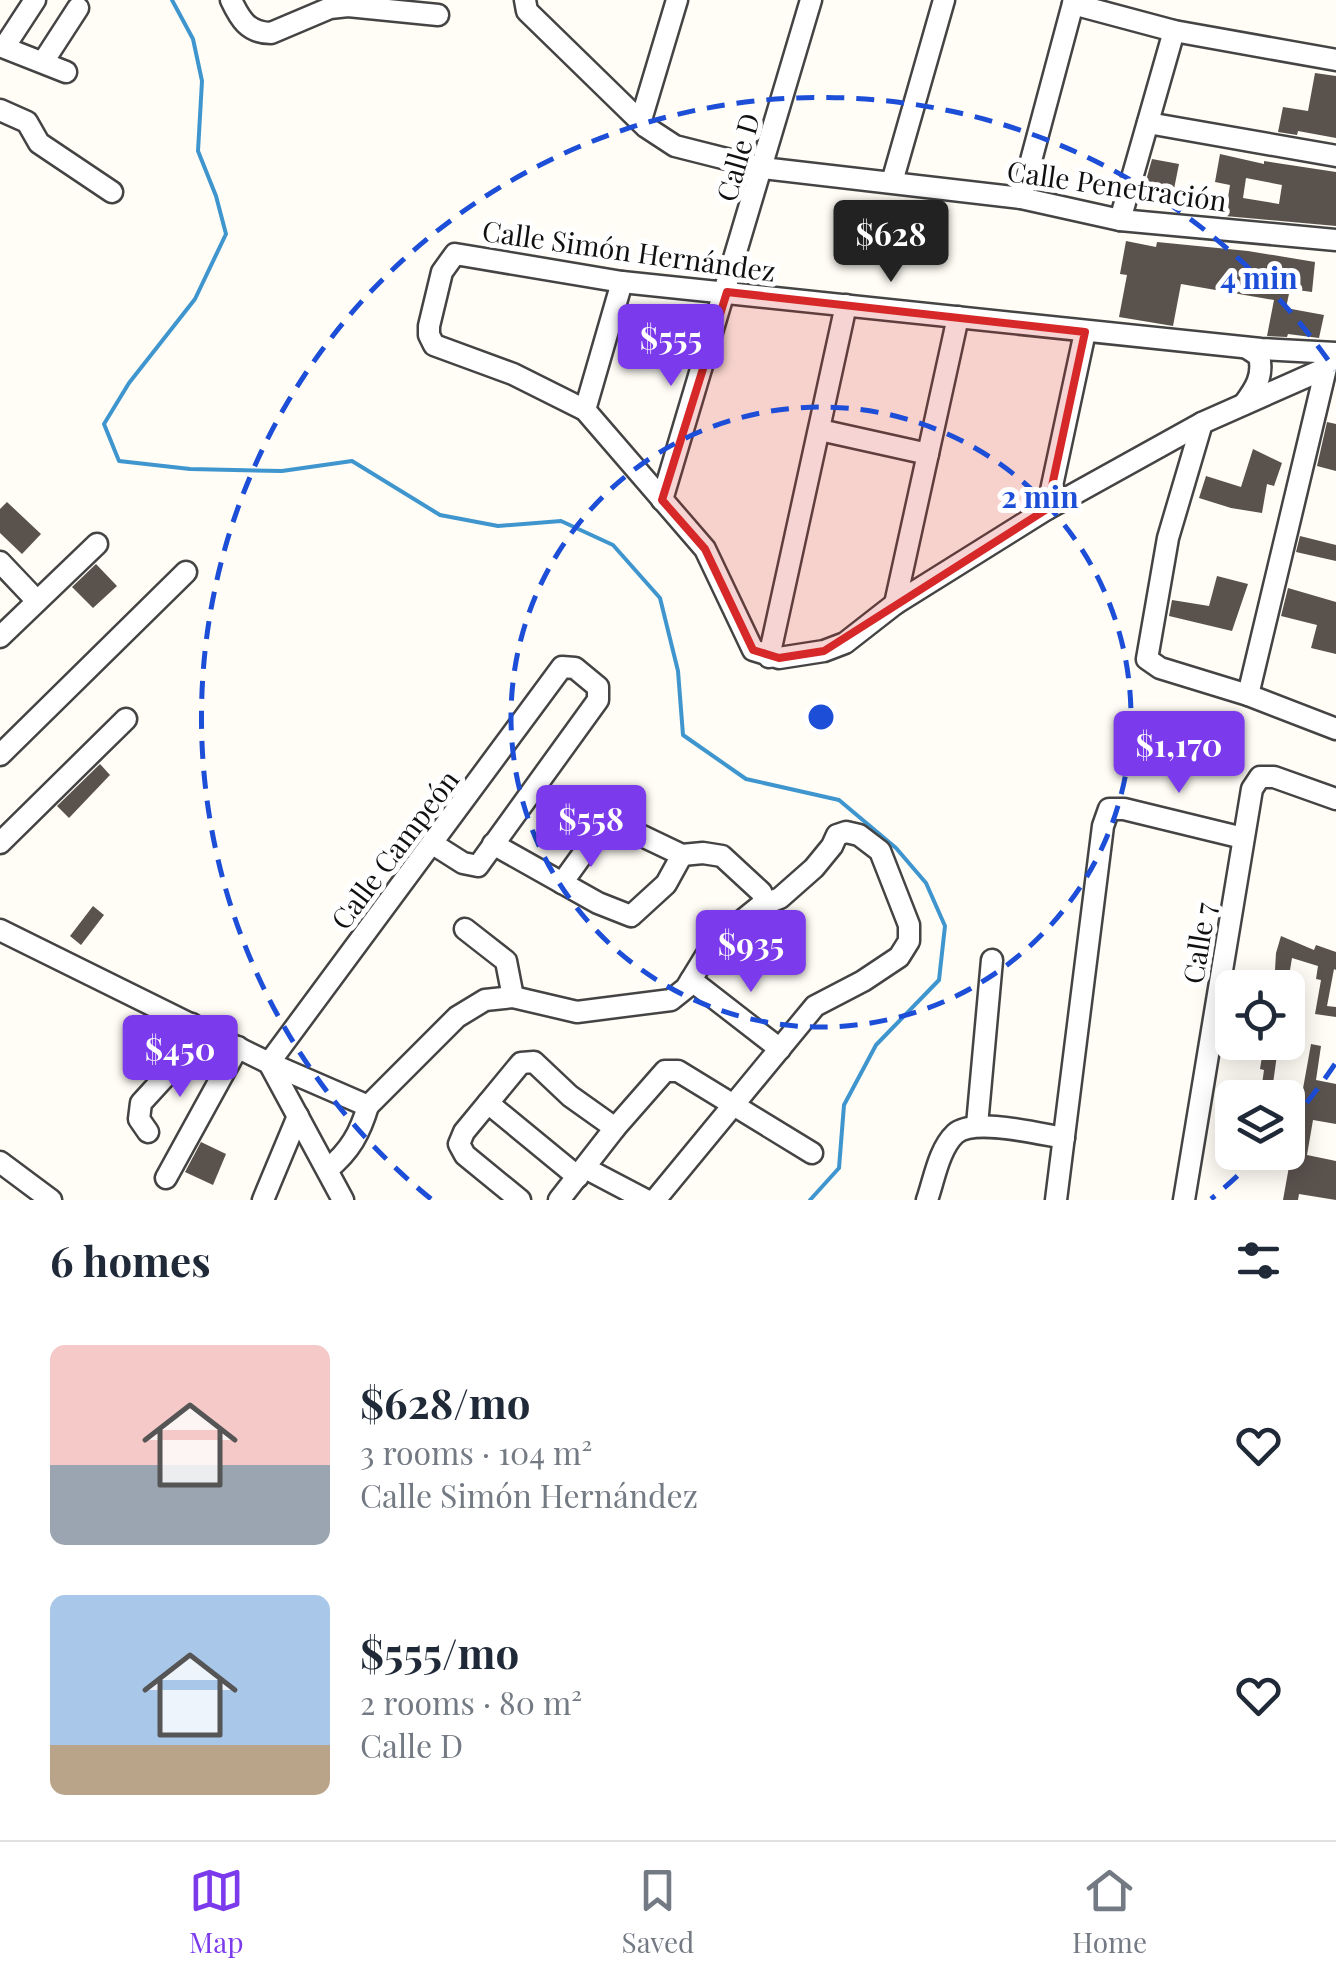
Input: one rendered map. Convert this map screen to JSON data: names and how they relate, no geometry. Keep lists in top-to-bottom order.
{
  "streets": {
    "street": [
      "Calle D",
      "Calle Penetración",
      "Calle Simón Hernández",
      "Calle Campeón",
      "Calle 7"
    ]
  },
  "crossings": [
    ["Calle D", "Calle Penetración"],
    ["Calle D", "Calle Simón Hernández"]
  ],
  "page": {
    "price": [
      "$628",
      "$555",
      "$1,170",
      "$558",
      "$935",
      "$450"
    ],
    "heading": "6 homes",
    "list": [
      {
        "name": "$628/mo",
        "note": "3 rooms · 104 m² · Calle Simón Hernández"
      },
      {
        "name": "$555/mo",
        "note": "2 rooms · 80 m² · Calle D"
      }
    ],
    "tabs": ["Map", "Saved", "Home"]
  },
  "rings": ["4 min", "2 min"]
}
